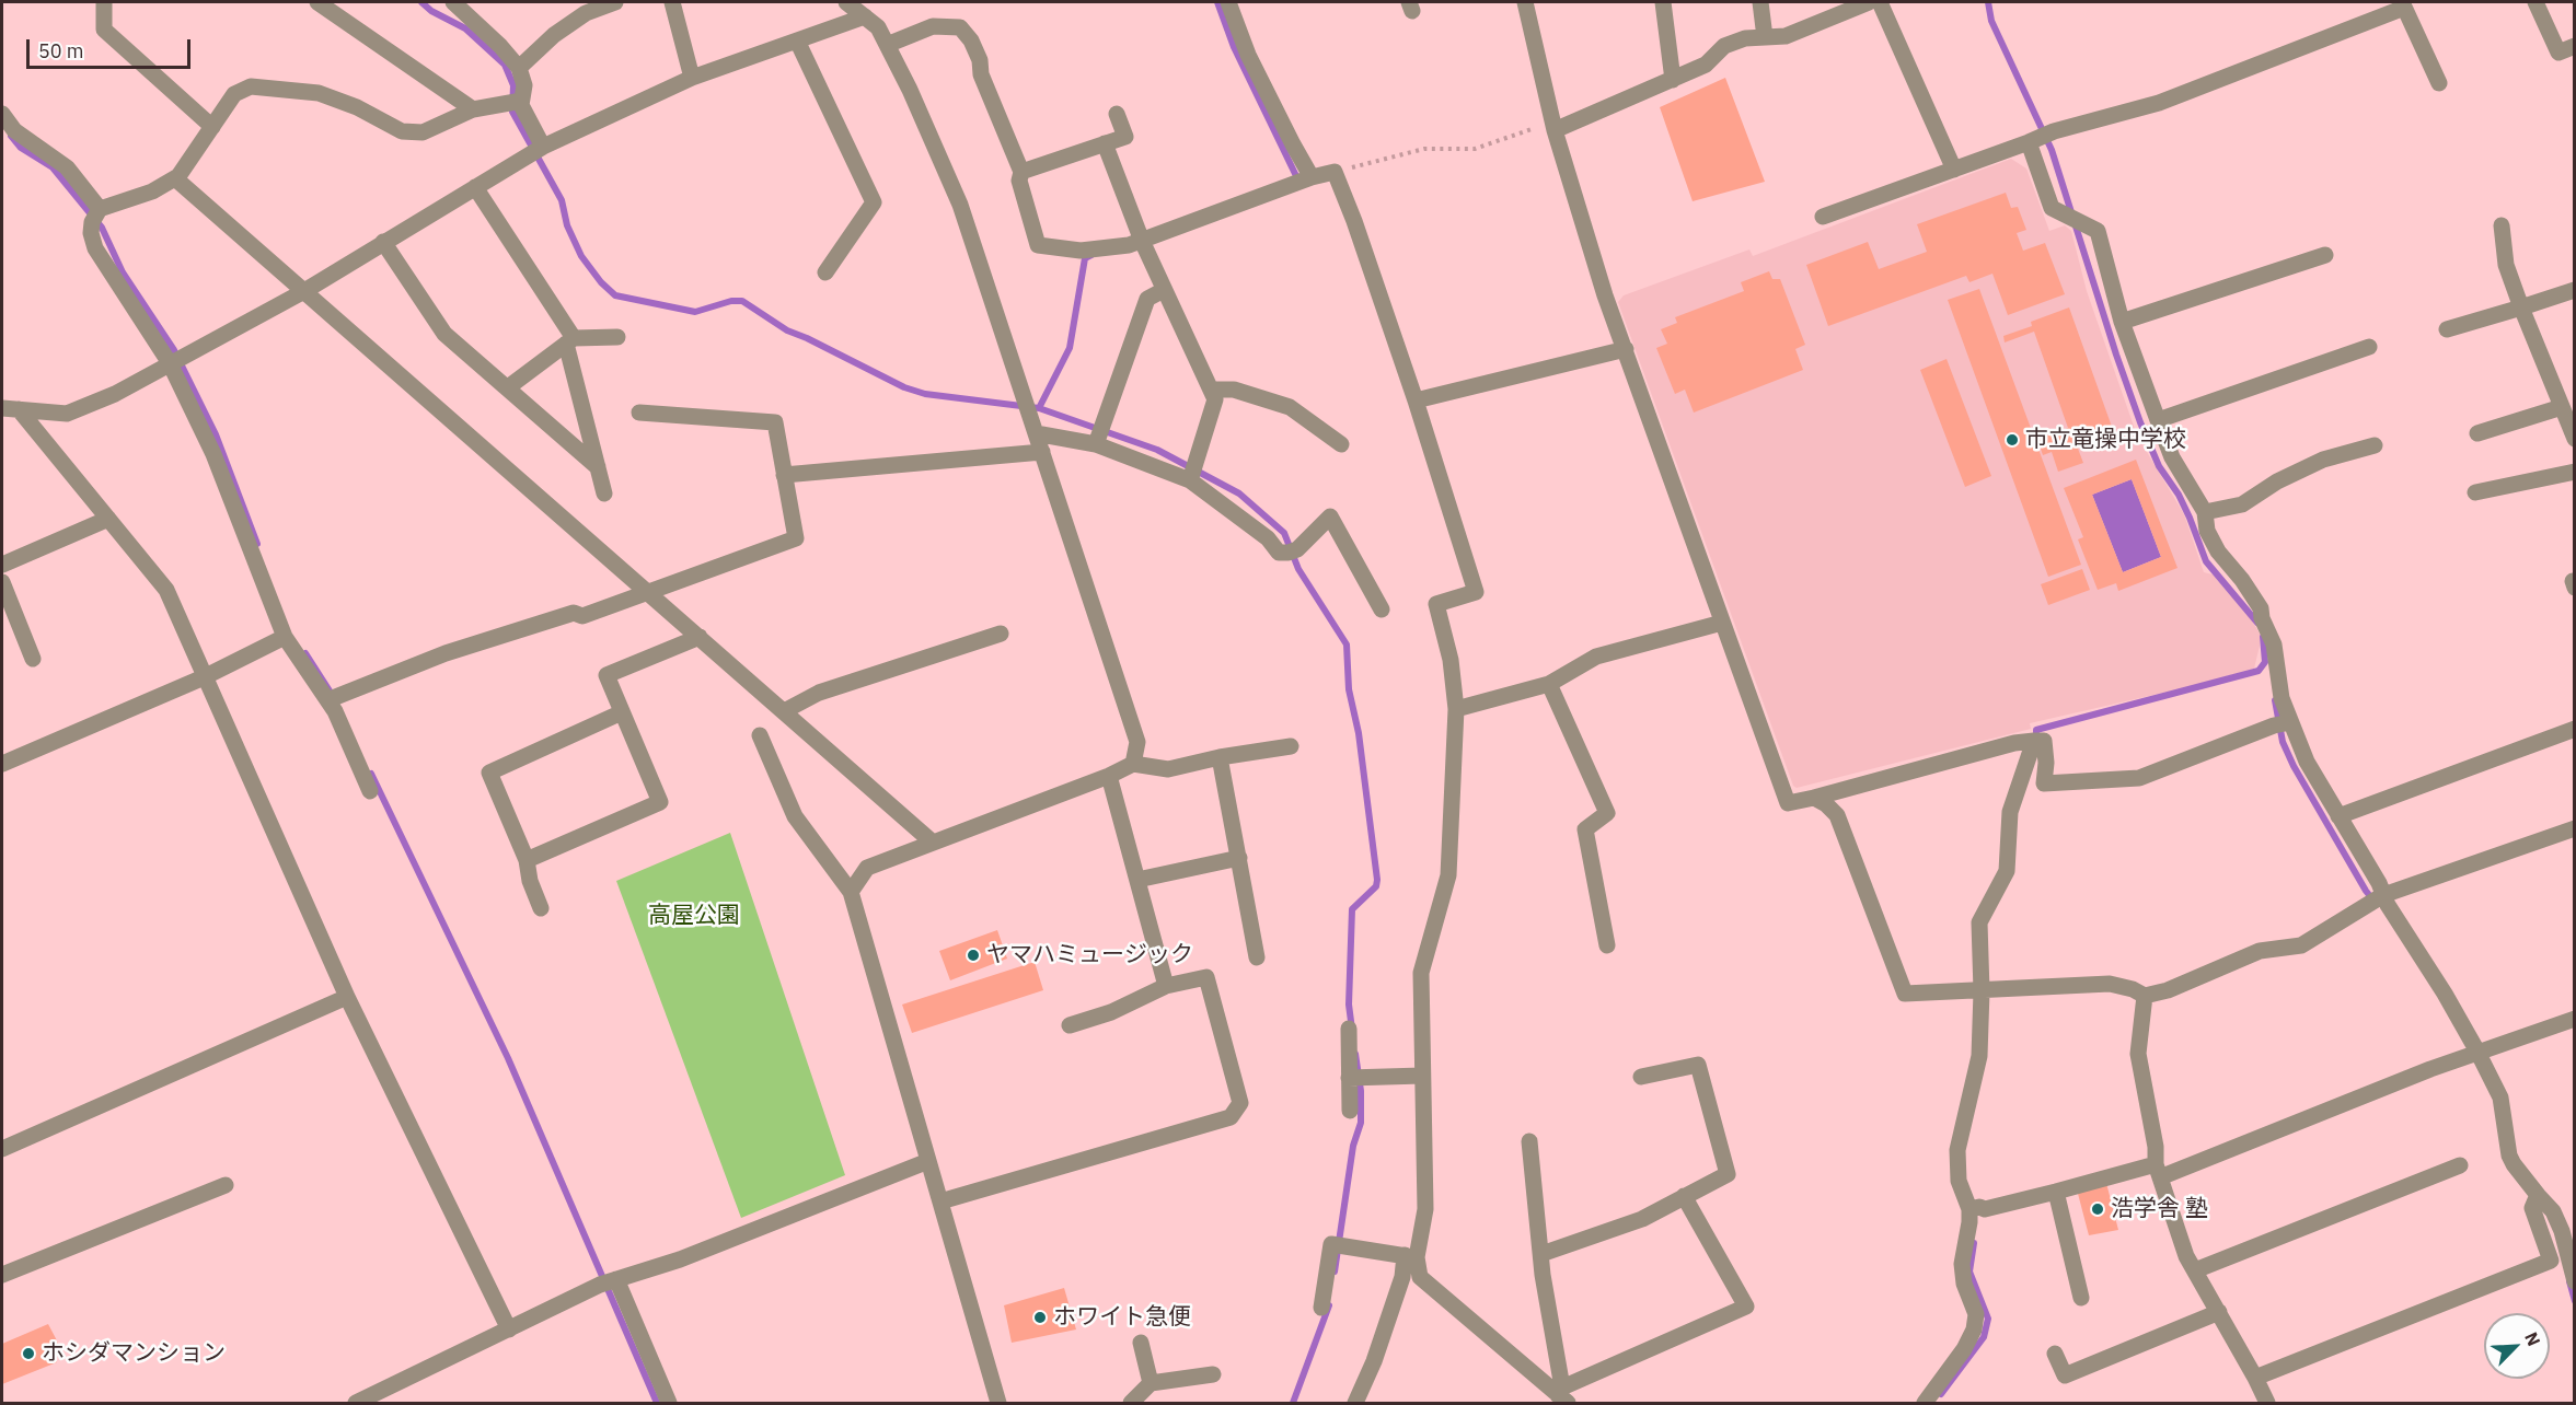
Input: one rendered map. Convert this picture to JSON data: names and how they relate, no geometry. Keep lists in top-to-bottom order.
{
  "parks": ["高屋公園"],
  "places": [
    "市立竜操中学校",
    "ヤマハミュージック",
    "浩学舎 塾",
    "ホワイト急便",
    "ホシダマンション"
  ],
  "scale_bar": "50 m",
  "north": "top right"
}
